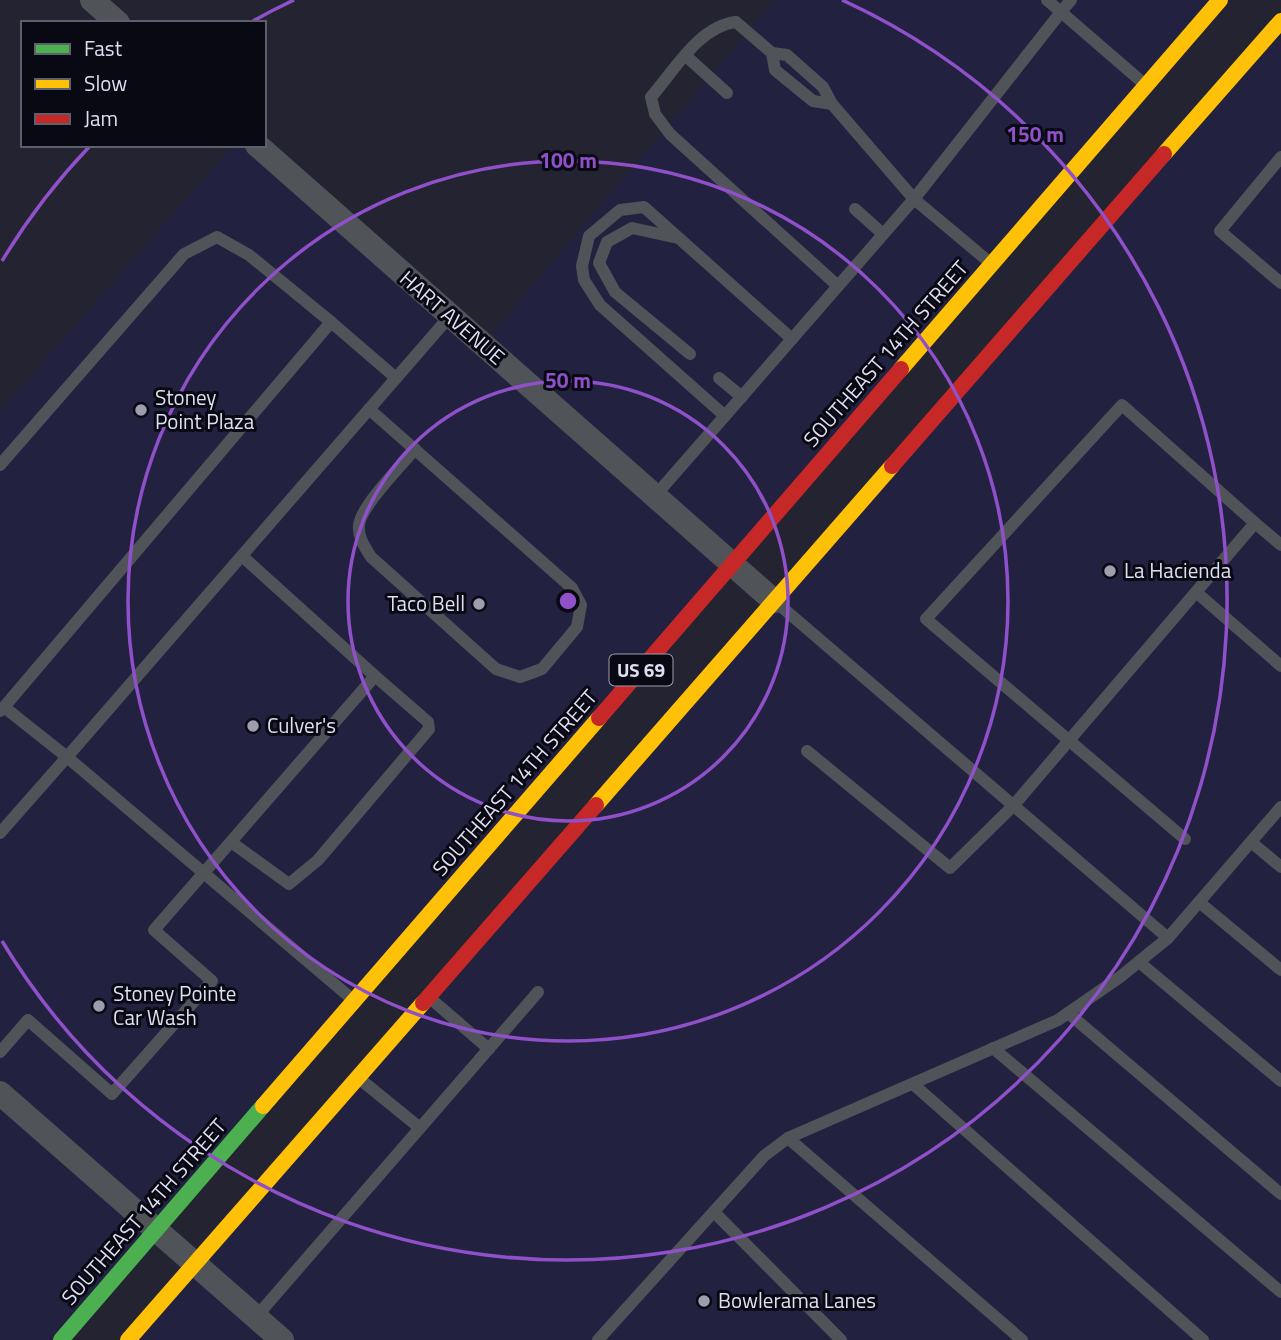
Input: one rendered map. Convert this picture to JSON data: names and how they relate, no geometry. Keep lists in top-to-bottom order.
{
  "streets": {
    "main road": ["SOUTHEAST 14TH STREET", "US 69"],
    "street": ["HART AVENUE"]
  },
  "crossings": [
    ["HART AVENUE", "SOUTHEAST 14TH STREET"],
    ["HART AVENUE", "US 69"]
  ],
  "places": [
    "Stoney Point Plaza",
    "La Hacienda",
    "Taco Bell",
    "Culver's",
    "Stoney Pointe Car Wash",
    "Bowlerama Lanes"
  ],
  "legend": ["Fast", "Slow", "Jam"],
  "rings": ["150 m", "100 m", "50 m"]
}
